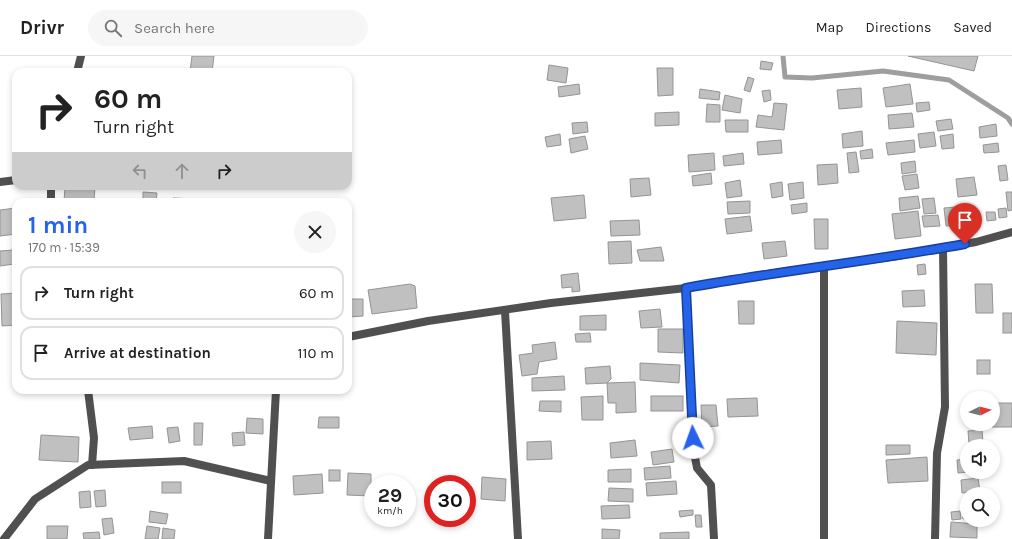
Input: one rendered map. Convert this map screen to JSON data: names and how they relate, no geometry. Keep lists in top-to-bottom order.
{
  "north": "right",
  "page": {
    "header": "Drivr",
    "search": "Search here",
    "nav": ["Map", "Directions", "Saved"],
    "turn": ["60 m", "Turn right"],
    "heading": ["1 min", "170 m · 15:39"],
    "list": [
      {
        "name": "Turn right",
        "value": "60 m"
      },
      {
        "name": "Arrive at destination",
        "value": "110 m"
      }
    ],
    "speed": "29 km/h",
    "limit": "30"
  }
}
